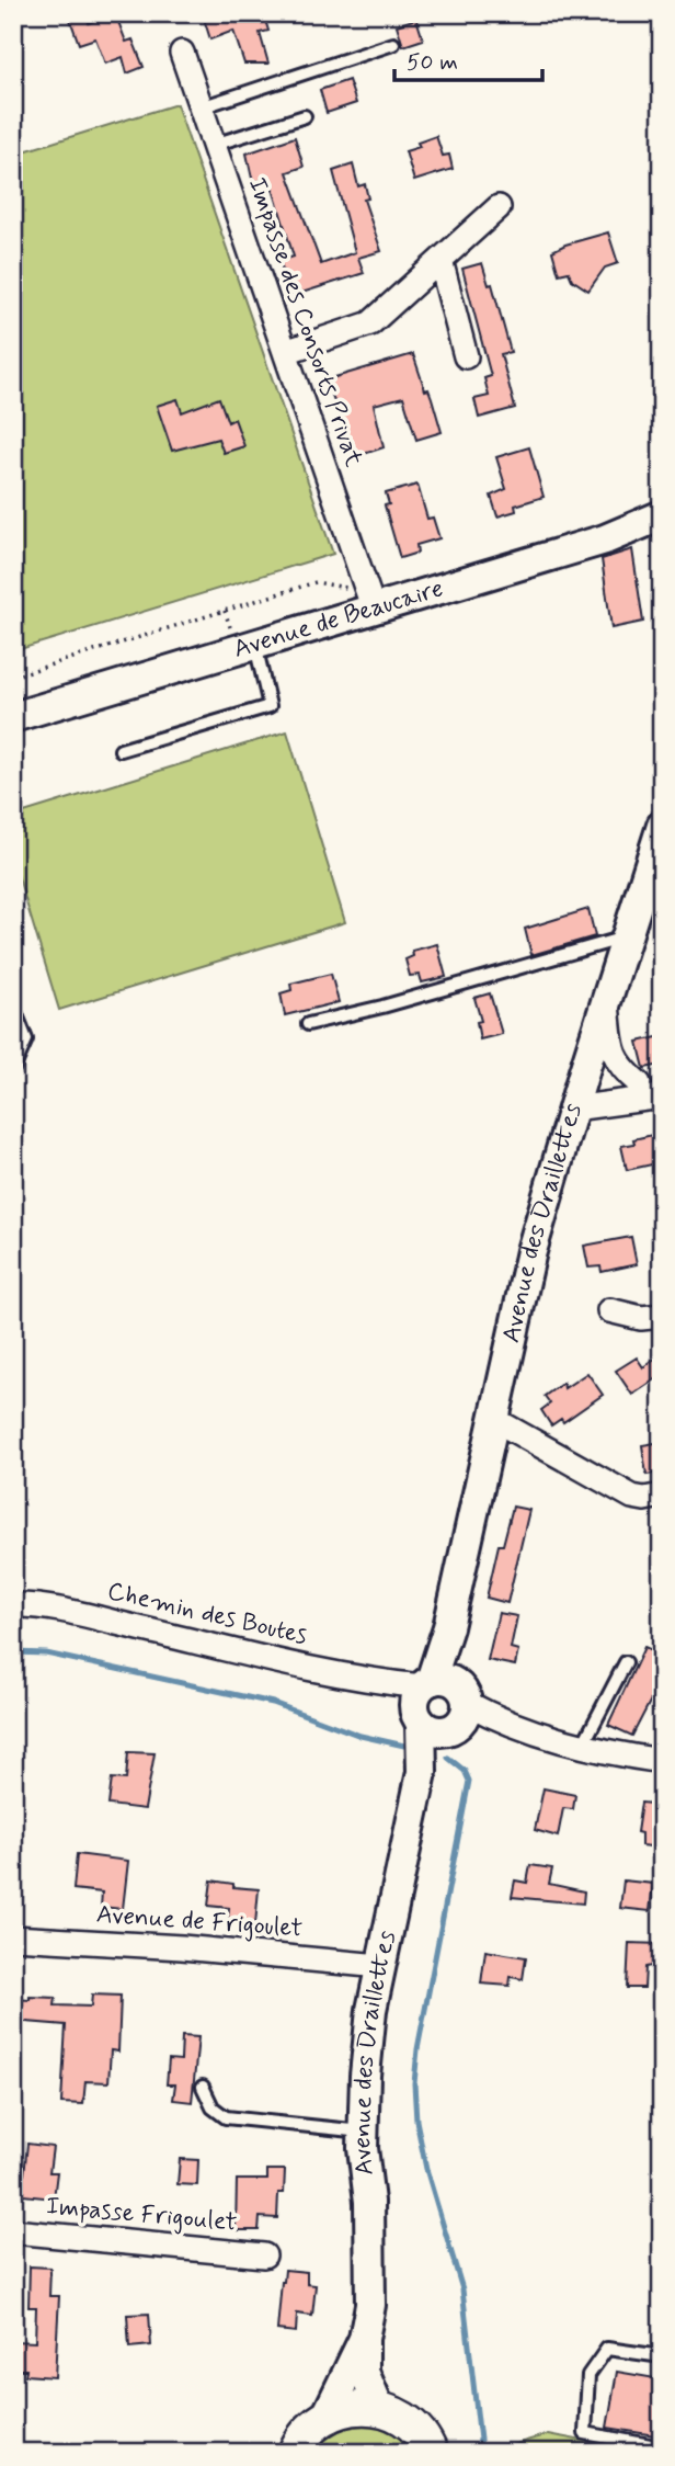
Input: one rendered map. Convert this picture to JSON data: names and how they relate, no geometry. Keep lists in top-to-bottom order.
{
  "streets": {
    "street": [
      "Impasse des Consorts Privat",
      "Avenue de Beaucaire",
      "Avenue des Draillettes",
      "Chemin des Boutes",
      "Avenue de Frigoulet",
      "Impasse Frigoulet"
    ]
  },
  "crossings": [
    ["Impasse des Consorts Privat", "Avenue de Beaucaire"],
    ["Avenue des Draillettes", "Chemin des Boutes"],
    ["Avenue des Draillettes", "Avenue de Frigoulet"]
  ],
  "scale_bar": "50 m"
}
